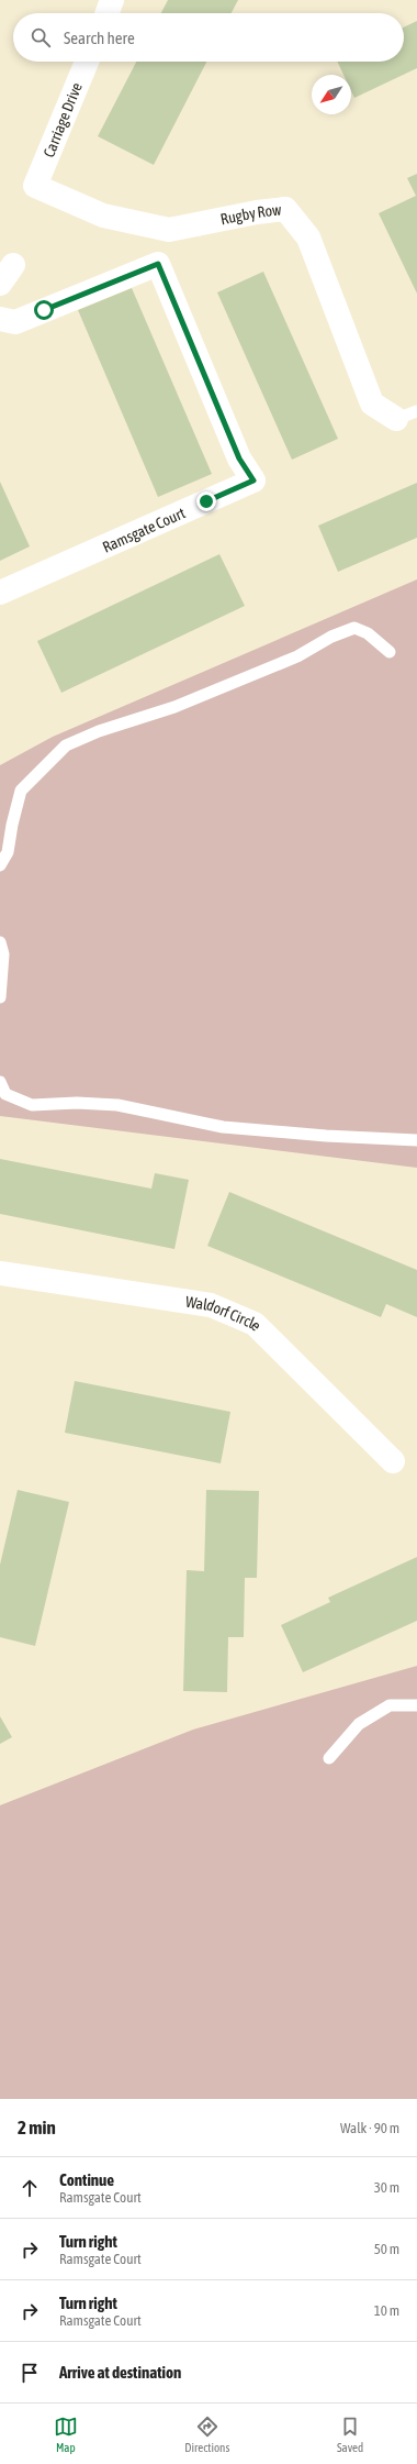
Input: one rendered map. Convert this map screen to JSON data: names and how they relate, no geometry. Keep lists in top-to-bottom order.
{
  "streets": {
    "street": [
      "Carriage Drive",
      "Rugby Row",
      "Ramsgate Court",
      "Waldorf Circle"
    ]
  },
  "crossings": [
    ["Carriage Drive", "Rugby Row"]
  ],
  "north": "bottom left",
  "page": {
    "search": "Search here",
    "heading": ["2 min", "Walk · 90 m"],
    "list": [
      ["Continue", "Ramsgate Court", "30 m"],
      ["Turn right", "Ramsgate Court", "50 m"],
      ["Turn right", "Ramsgate Court", "10 m"],
      "Arrive at destination"
    ],
    "nav": ["Map", "Directions", "Saved"]
  }
}
